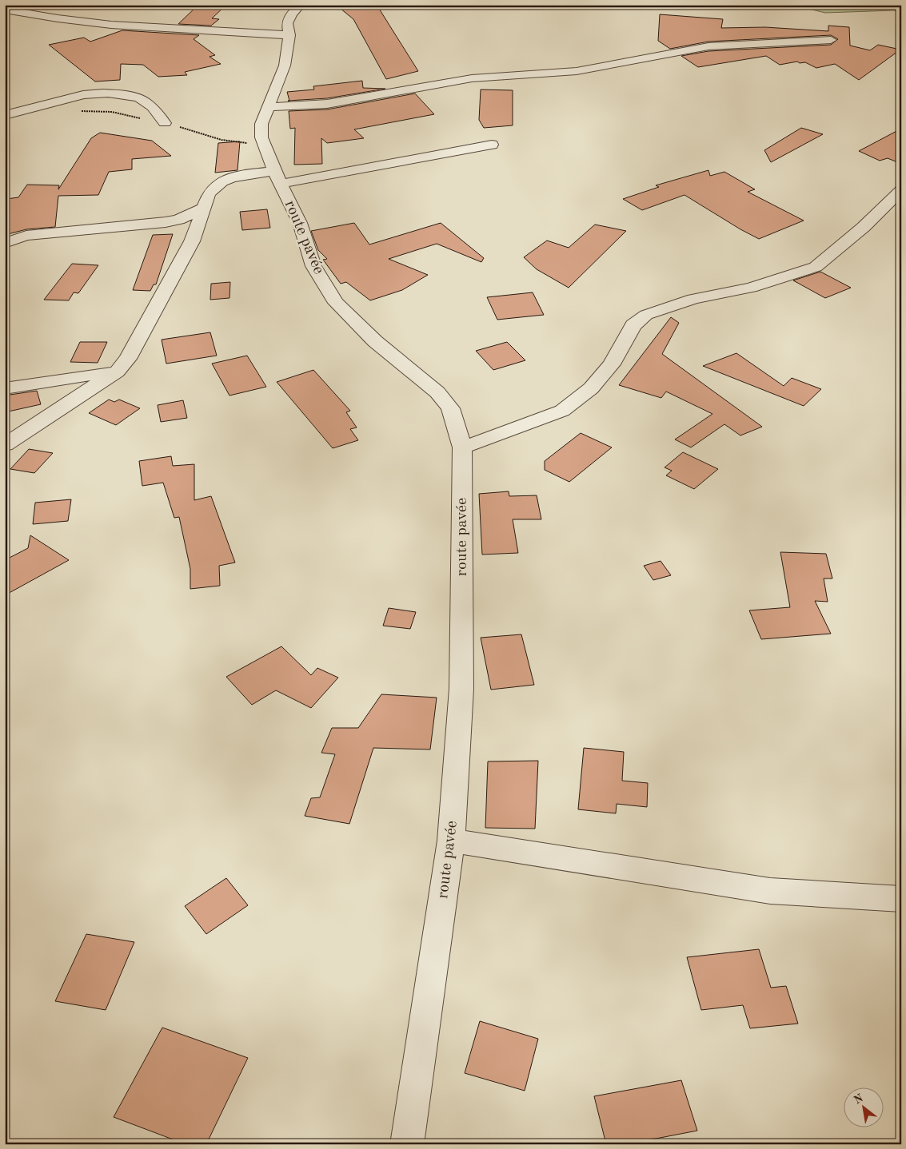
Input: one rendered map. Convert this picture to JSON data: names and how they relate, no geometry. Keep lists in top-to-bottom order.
{
  "streets": {
    "street": ["route pavée"]
  },
  "north": "top left"
}
